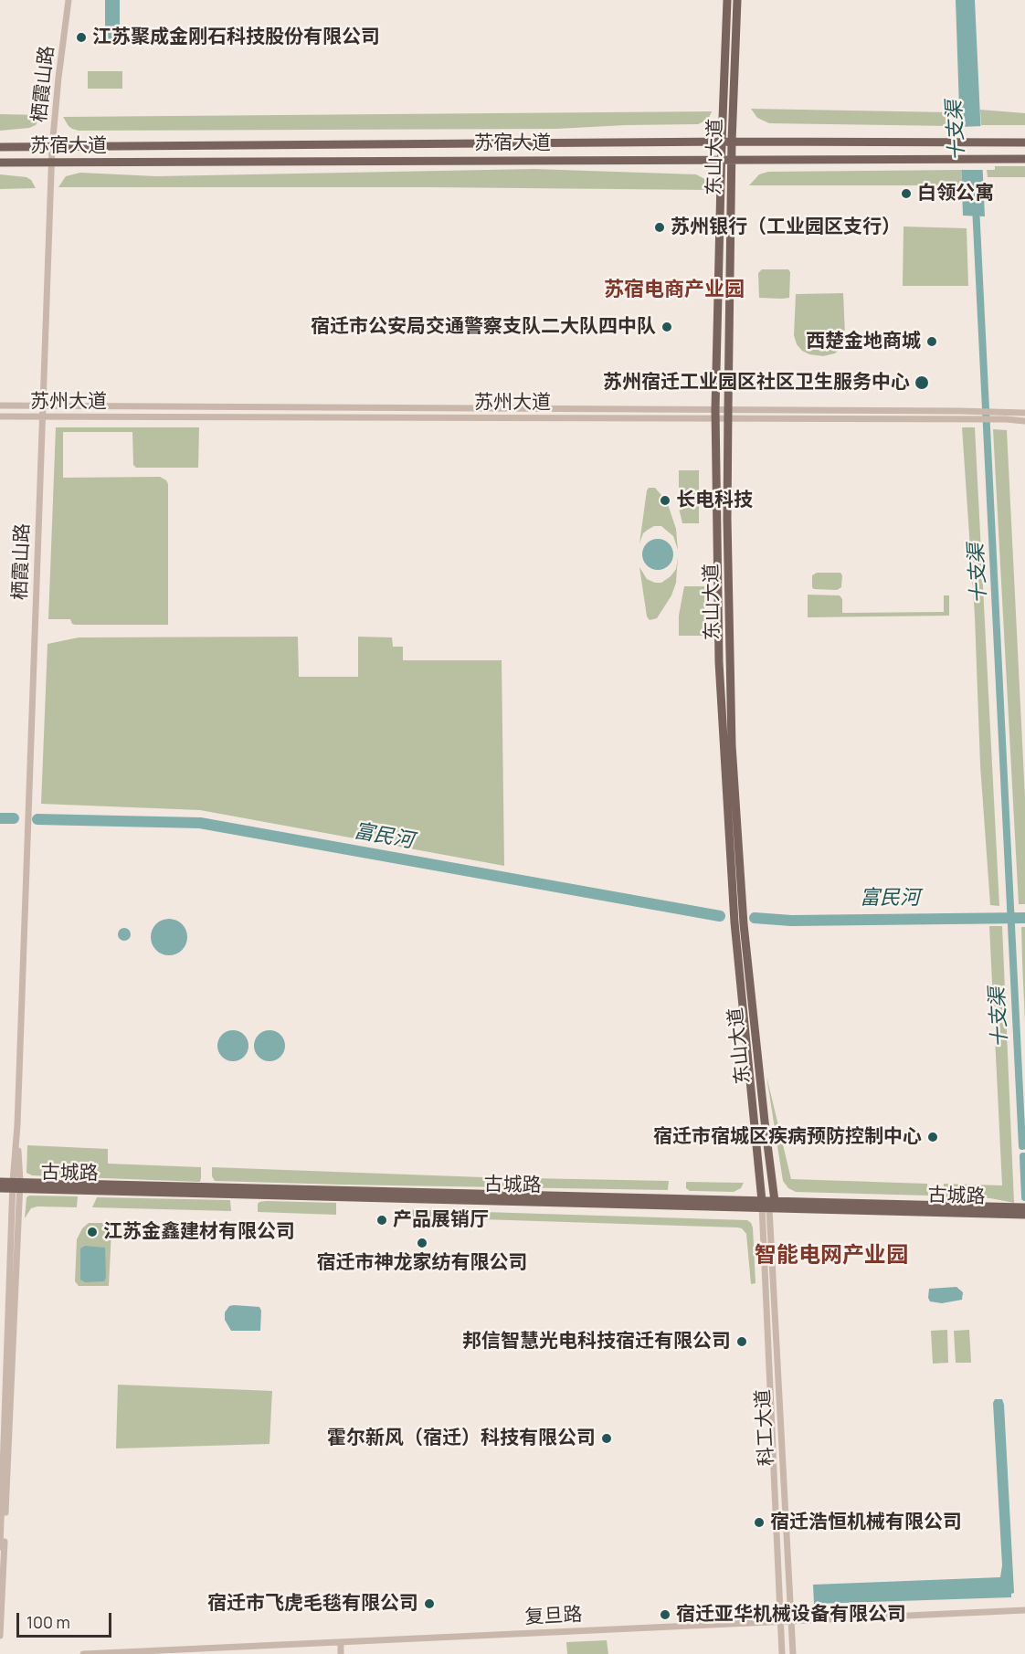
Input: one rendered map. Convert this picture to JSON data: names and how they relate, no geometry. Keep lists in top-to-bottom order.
{
  "streets": {
    "main road": ["苏宿大道", "东山大道", "古城路"],
    "street": [
      "栖霞山路",
      "苏州大道",
      "科工大道",
      "复旦路"
    ]
  },
  "crossings": [
    ["栖霞山路", "苏宿大道"],
    ["栖霞山路", "苏州大道"],
    ["栖霞山路", "古城路"],
    ["苏宿大道", "东山大道"],
    ["东山大道", "苏州大道"],
    ["东山大道", "古城路"],
    ["东山大道", "科工大道"],
    ["古城路", "科工大道"],
    ["科工大道", "复旦路"]
  ],
  "districts": ["苏宿电商产业园", "智能电网产业园"],
  "water": ["十支渠", "富民河"],
  "places": [
    "江苏聚成金刚石科技股份有限公司",
    "白领公寓",
    "苏州银行（工业园区支行）",
    "宿迁市公安局交通警察支队二大队四中队",
    "西楚金地商城",
    "苏州宿迁工业园区社区卫生服务中心",
    "长电科技",
    "宿迁市宿城区疾病预防控制中心",
    "产品展销厅",
    "江苏金鑫建材有限公司",
    "宿迁市神龙家纺有限公司",
    "邦信智慧光电科技宿迁有限公司",
    "霍尔新风（宿迁）科技有限公司",
    "宿迁浩恒机械有限公司",
    "宿迁市飞虎毛毯有限公司",
    "宿迁亚华机械设备有限公司"
  ],
  "scale_bar": "100 m"
}
